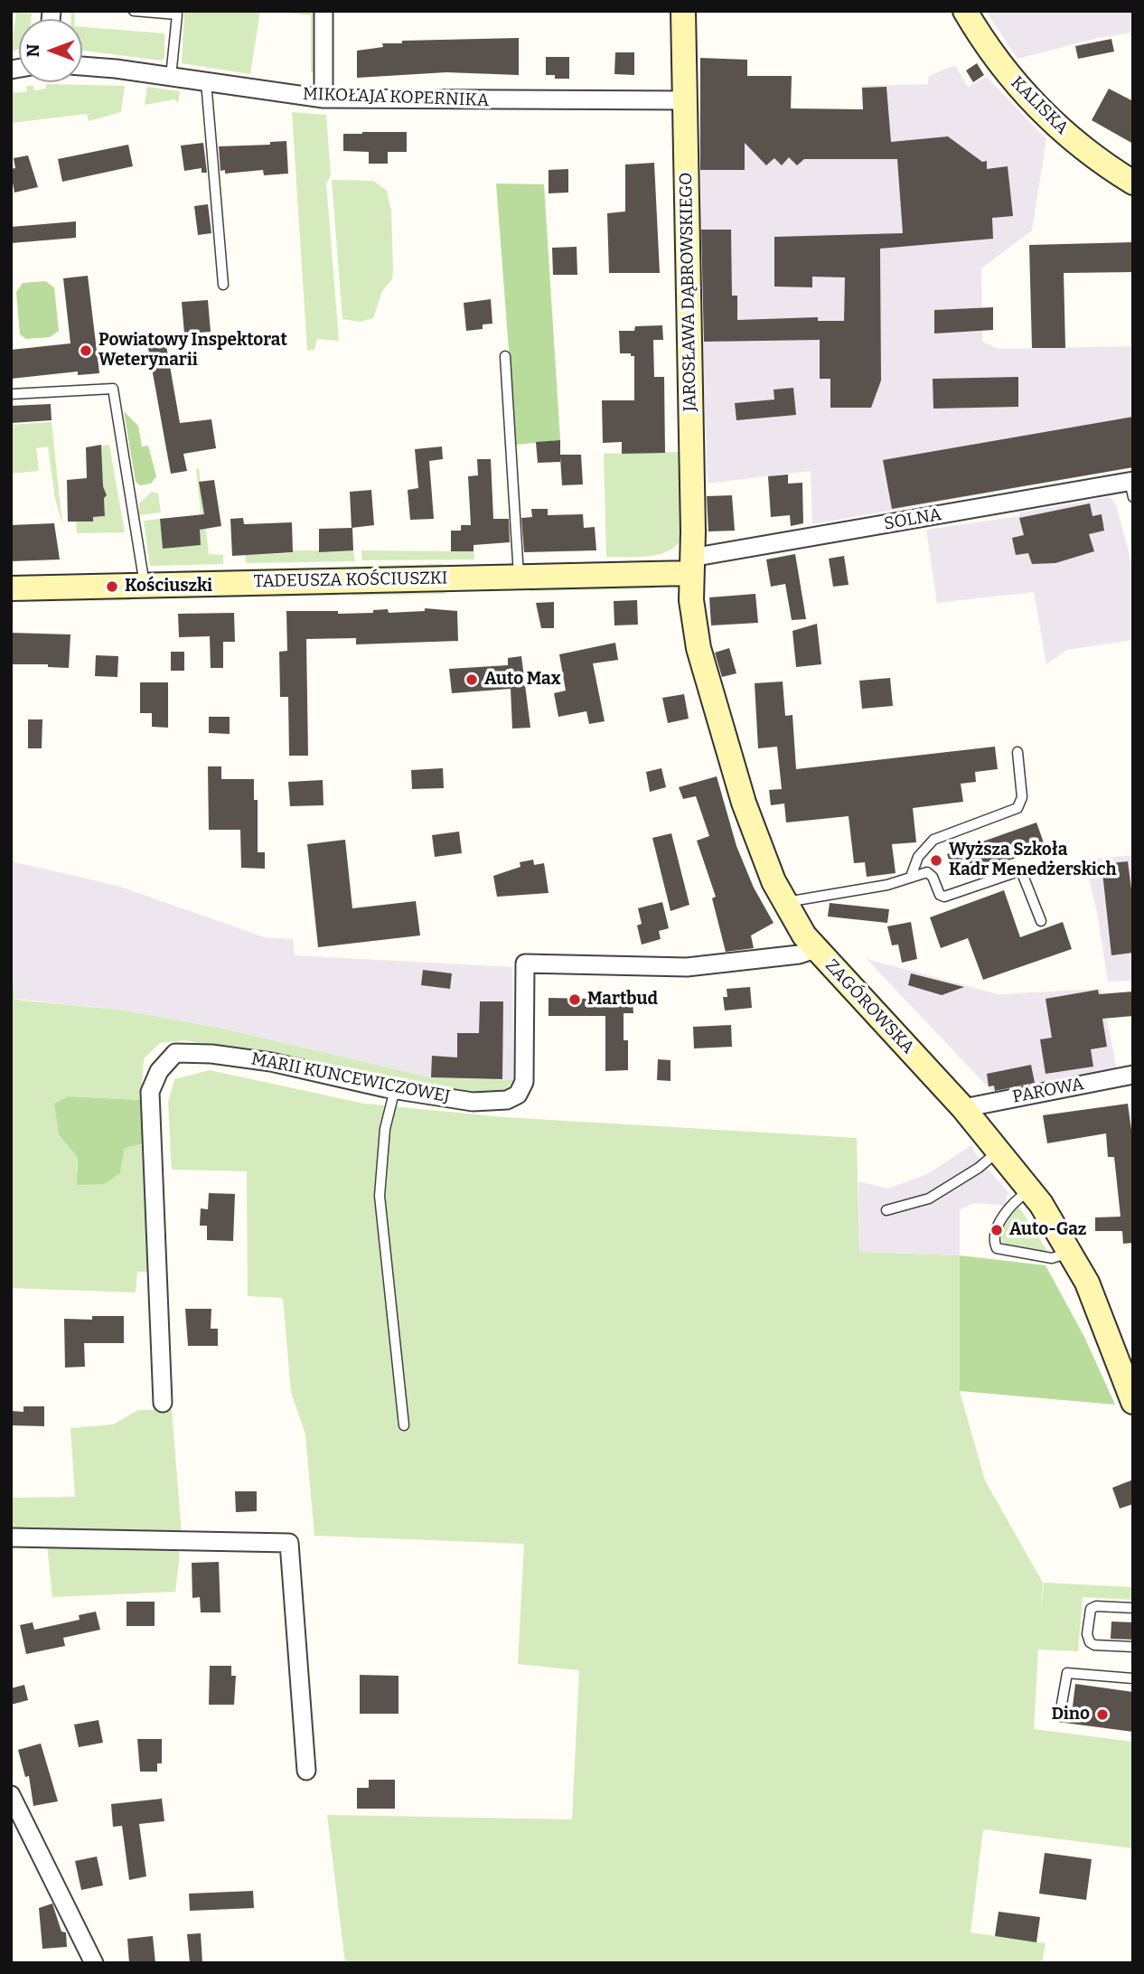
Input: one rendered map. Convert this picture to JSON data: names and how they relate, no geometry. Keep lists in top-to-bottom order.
{
  "streets": {
    "street": [
      "MIKOŁAJA KOPERNIKA",
      "KALISKA",
      "JAROSŁAWA DĄBROWSKIEGO",
      "SOLNA",
      "TADEUSZA KOŚCIUSZKI",
      "ZAGÓROWSKA",
      "MARII KUNCEWICZOWEJ",
      "PAROWA"
    ]
  },
  "crossings": [
    ["MIKOŁAJA KOPERNIKA", "JAROSŁAWA DĄBROWSKIEGO"],
    ["JAROSŁAWA DĄBROWSKIEGO", "SOLNA"],
    ["JAROSŁAWA DĄBROWSKIEGO", "TADEUSZA KOŚCIUSZKI"],
    ["JAROSŁAWA DĄBROWSKIEGO", "ZAGÓROWSKA"],
    ["SOLNA", "TADEUSZA KOŚCIUSZKI"],
    ["SOLNA", "ZAGÓROWSKA"],
    ["TADEUSZA KOŚCIUSZKI", "ZAGÓROWSKA"],
    ["ZAGÓROWSKA", "MARII KUNCEWICZOWEJ"],
    ["ZAGÓROWSKA", "PAROWA"]
  ],
  "places": [
    "Powiatowy Inspektorat Weterynarii",
    "Kościuszki",
    "Auto Max",
    "Wyższa Szkoła Kadr Menedżerskich",
    "Martbud",
    "Auto-Gaz",
    "Dino"
  ],
  "north": "left"
}
